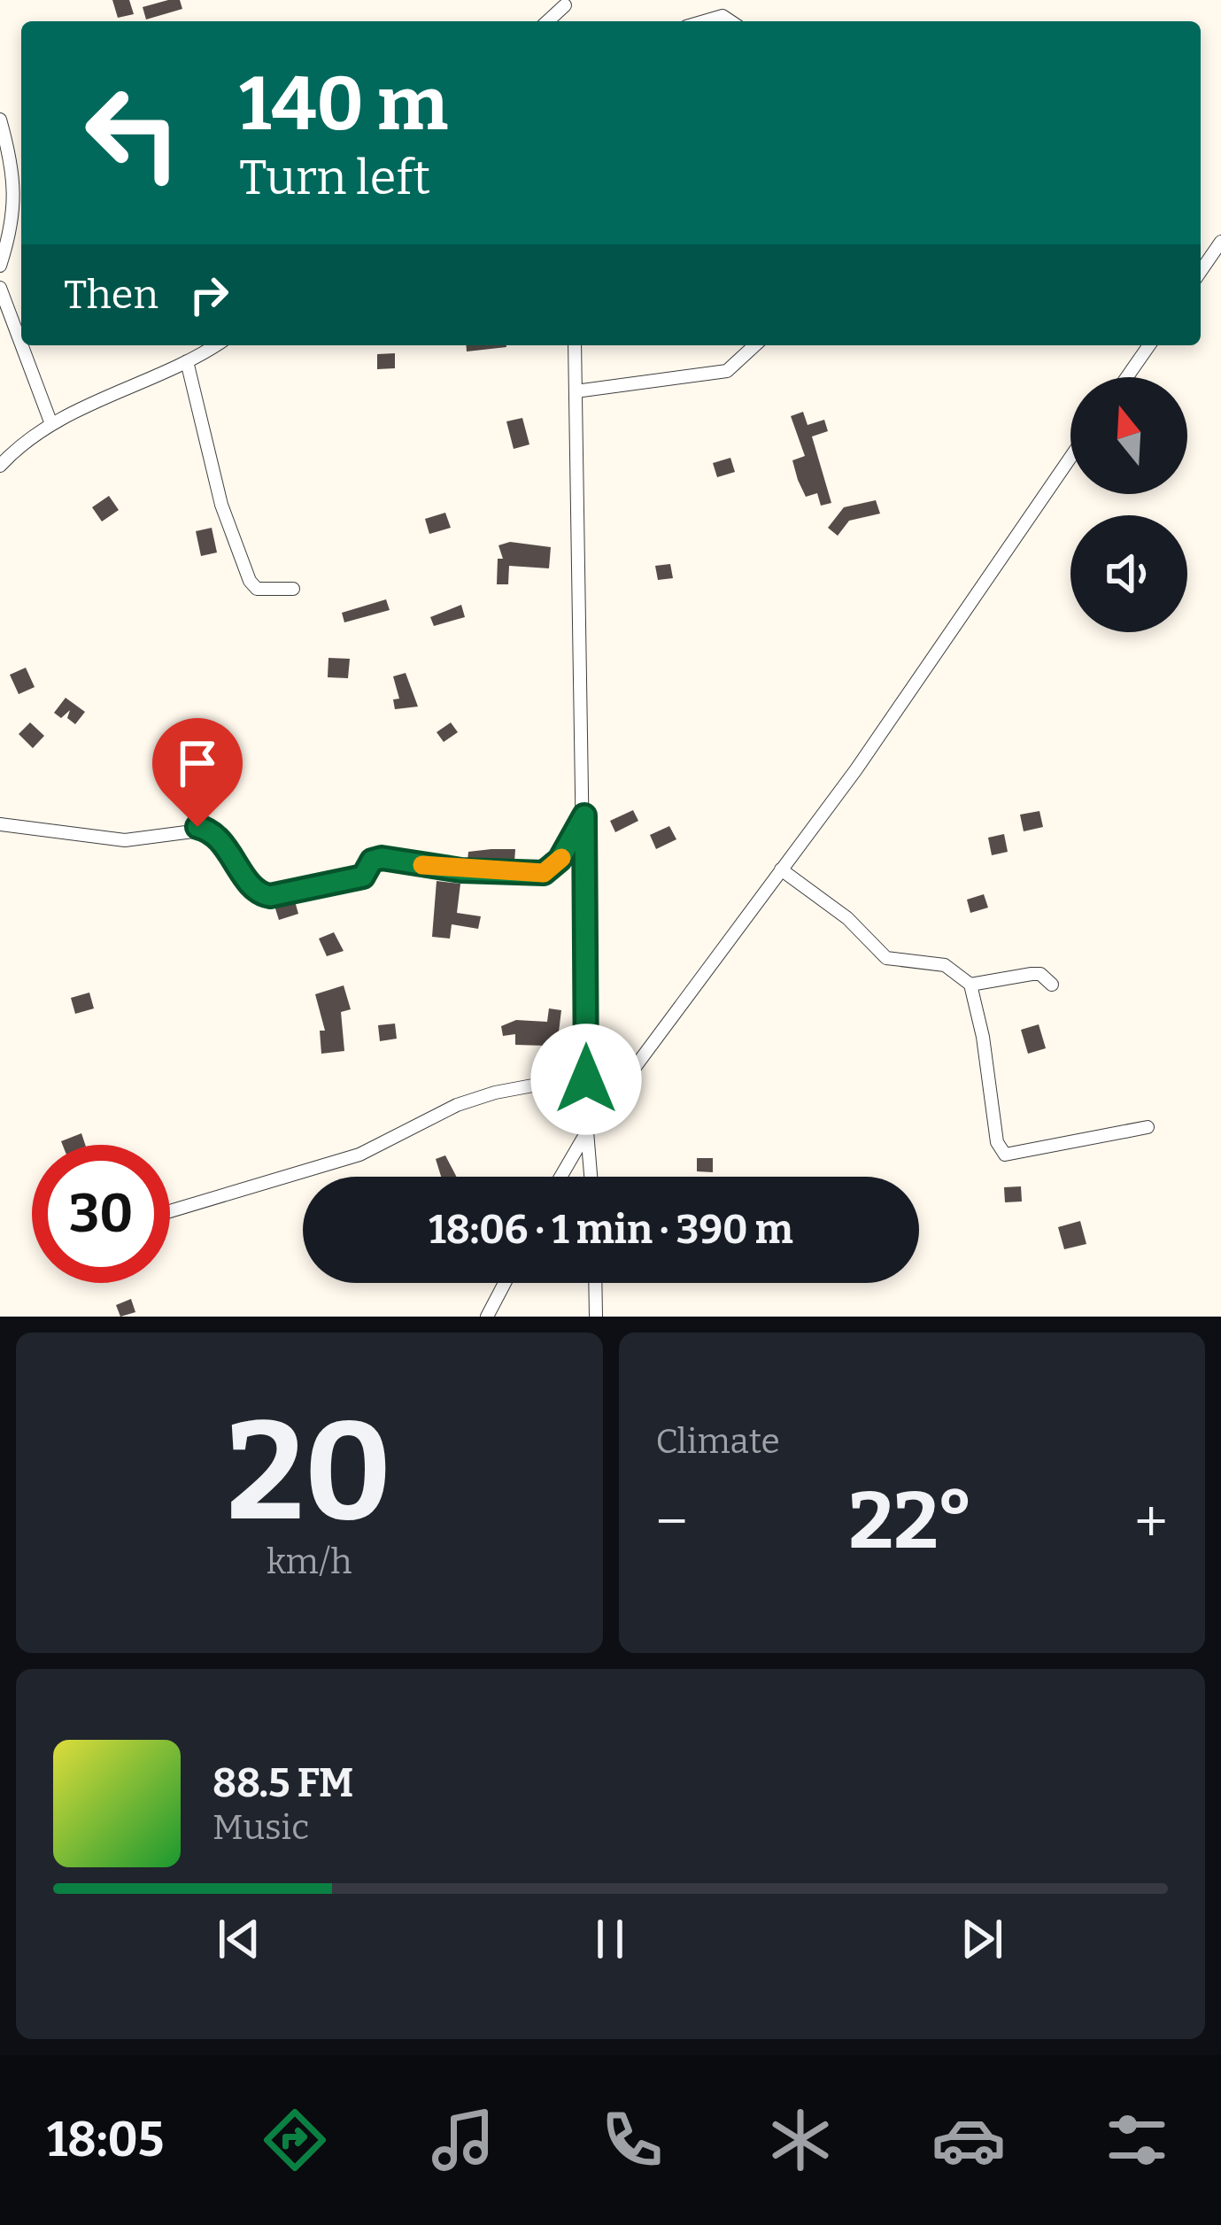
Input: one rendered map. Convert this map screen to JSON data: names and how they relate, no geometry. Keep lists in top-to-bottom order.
{
  "north": "top",
  "page": {
    "turn": ["140 m", "Turn left"],
    "then": "Then",
    "limit": "30",
    "trip": "18:06 · 1 min · 390 m",
    "tile": [
      ["20", "km/h"],
      "Climate"
    ],
    "heat": ["−", "22°", "+"],
    "song": ["88.5 FM", "Music"],
    "tabs": "18:05"
  }
}
